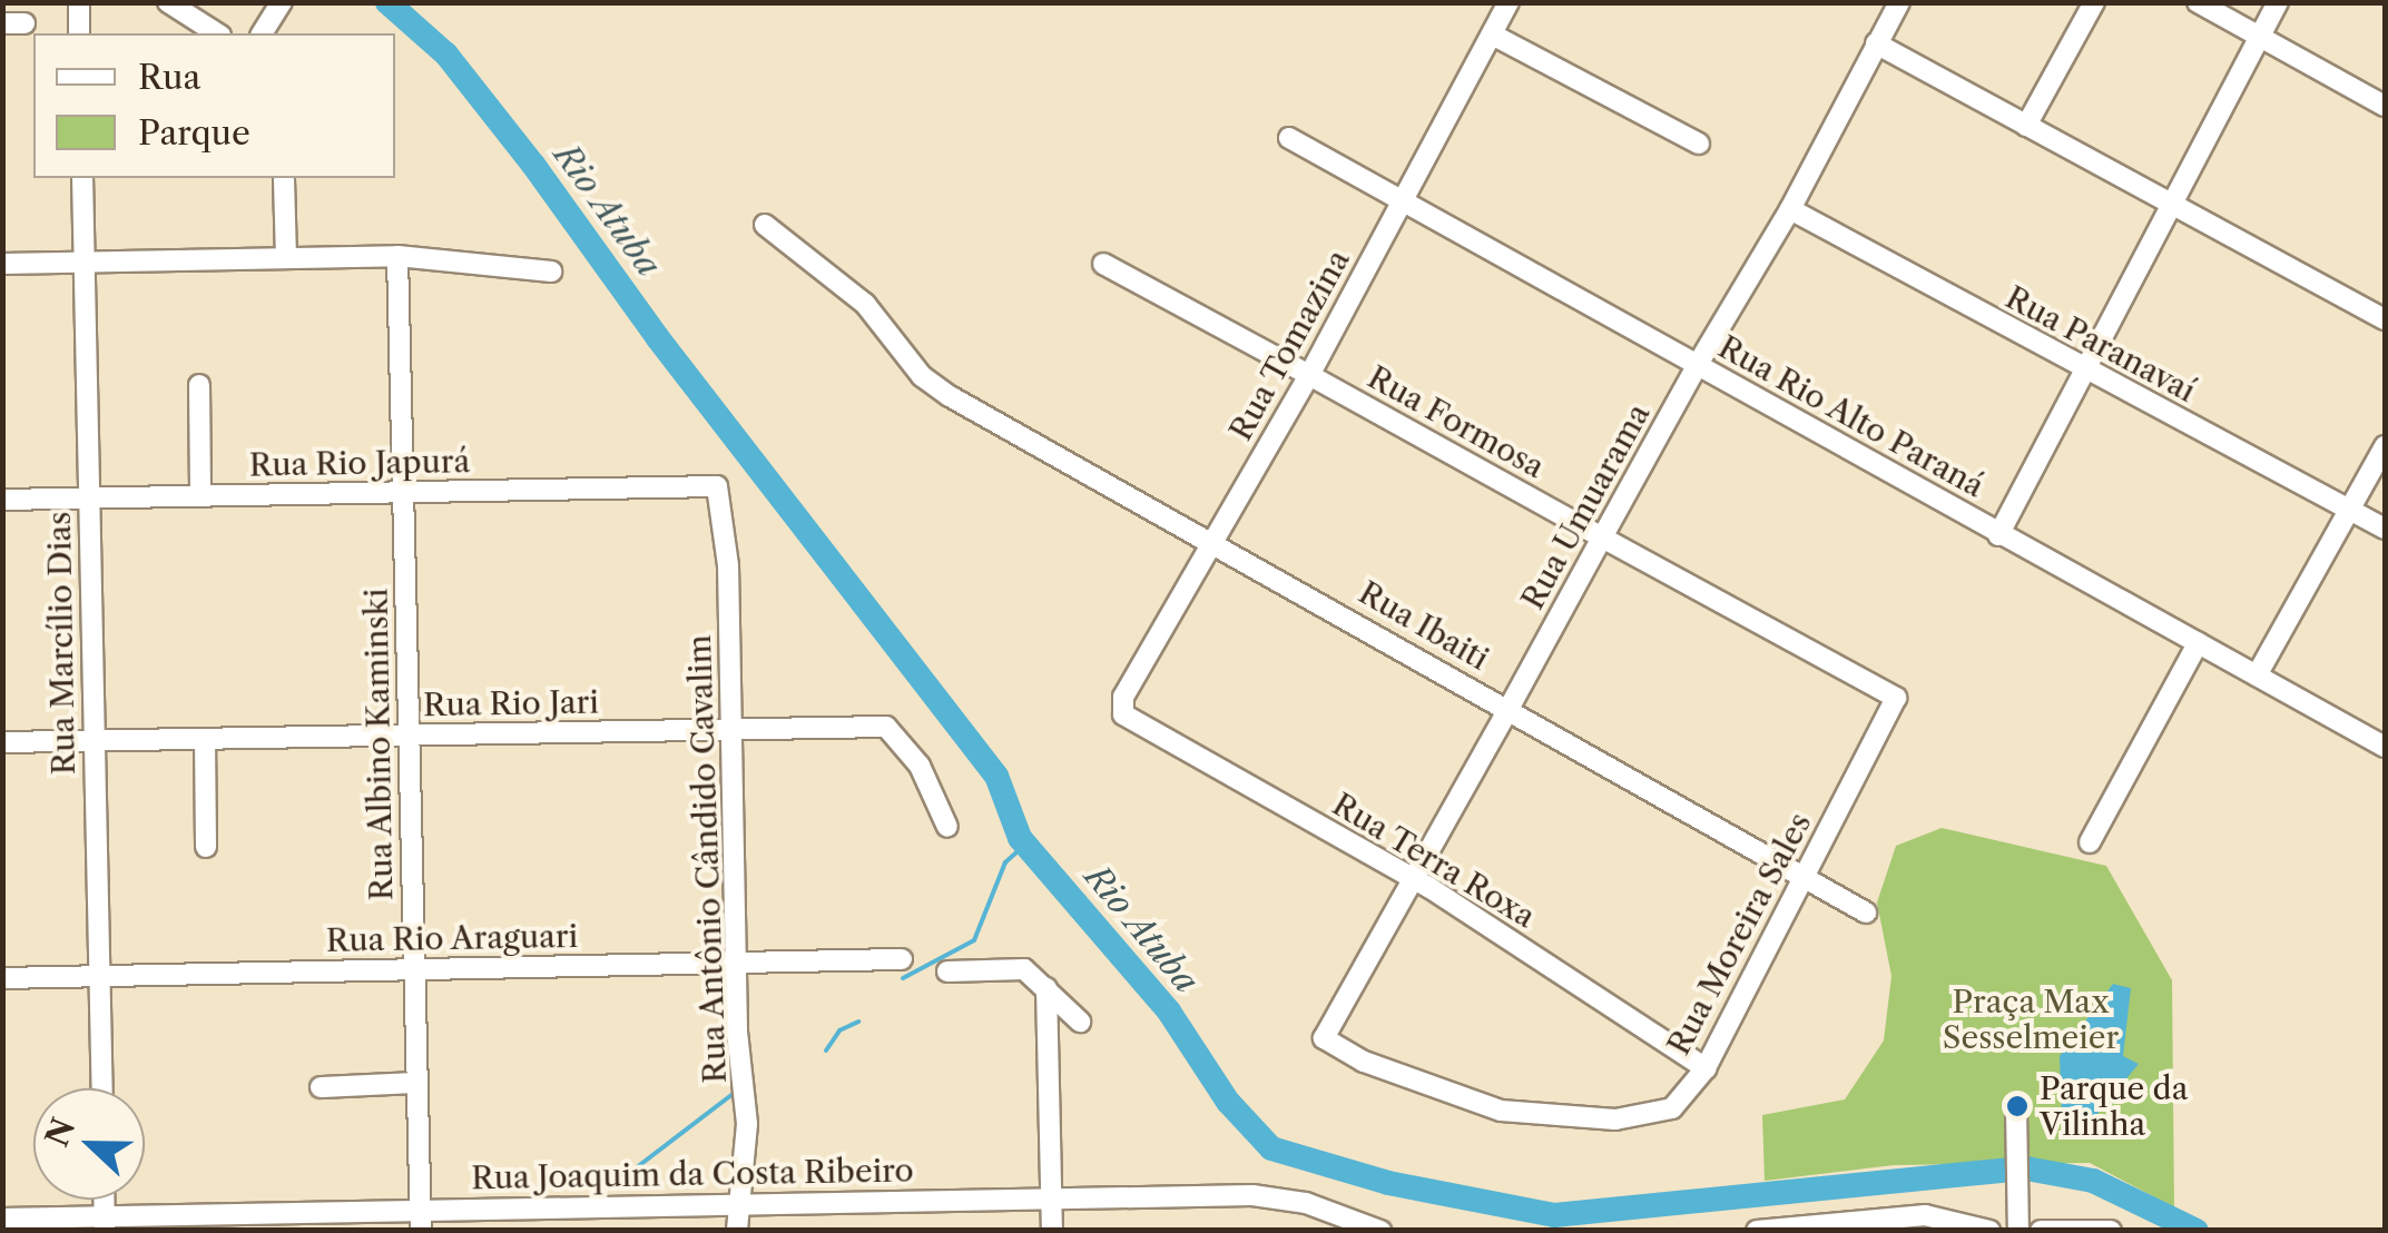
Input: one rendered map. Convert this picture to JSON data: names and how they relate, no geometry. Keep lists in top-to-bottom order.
{
  "streets": {
    "street": [
      "Rua Paranavaí",
      "Rua Tomazina",
      "Rua Rio Alto Paraná",
      "Rua Formosa",
      "Rua Rio Japurá",
      "Rua Umuarama",
      "Rua Ibaiti",
      "Rua Marcílio Dias",
      "Rua Rio Jari",
      "Rua Albino Kaminski",
      "Rua Antônio Cândido Cavalim",
      "Rua Terra Roxa",
      "Rua Moreira Sales",
      "Rua Rio Araguari",
      "Rua Joaquim da Costa Ribeiro"
    ]
  },
  "crossings": [
    ["Rua Paranavaí", "Rua Umuarama"],
    ["Rua Tomazina", "Rua Rio Alto Paraná"],
    ["Rua Tomazina", "Rua Formosa"],
    ["Rua Tomazina", "Rua Ibaiti"],
    ["Rua Tomazina", "Rua Terra Roxa"],
    ["Rua Rio Alto Paraná", "Rua Umuarama"],
    ["Rua Formosa", "Rua Umuarama"],
    ["Rua Formosa", "Rua Moreira Sales"],
    ["Rua Rio Japurá", "Rua Marcílio Dias"],
    ["Rua Rio Japurá", "Rua Albino Kaminski"],
    ["Rua Rio Japurá", "Rua Antônio Cândido Cavalim"],
    ["Rua Umuarama", "Rua Ibaiti"],
    ["Rua Umuarama", "Rua Terra Roxa"],
    ["Rua Umuarama", "Rua Moreira Sales"],
    ["Rua Ibaiti", "Rua Moreira Sales"],
    ["Rua Marcílio Dias", "Rua Rio Jari"],
    ["Rua Marcílio Dias", "Rua Rio Araguari"],
    ["Rua Rio Jari", "Rua Albino Kaminski"],
    ["Rua Rio Jari", "Rua Antônio Cândido Cavalim"],
    ["Rua Albino Kaminski", "Rua Rio Araguari"],
    ["Rua Albino Kaminski", "Rua Joaquim da Costa Ribeiro"],
    ["Rua Antônio Cândido Cavalim", "Rua Rio Araguari"],
    ["Rua Antônio Cândido Cavalim", "Rua Joaquim da Costa Ribeiro"],
    ["Rua Terra Roxa", "Rua Moreira Sales"]
  ],
  "water": ["Rio Atuba"],
  "parks": ["Praça Max Sesselmeier"],
  "places": ["Parque da Vilinha"],
  "legend": ["Rua", "Parque"],
  "north": "left"
}
